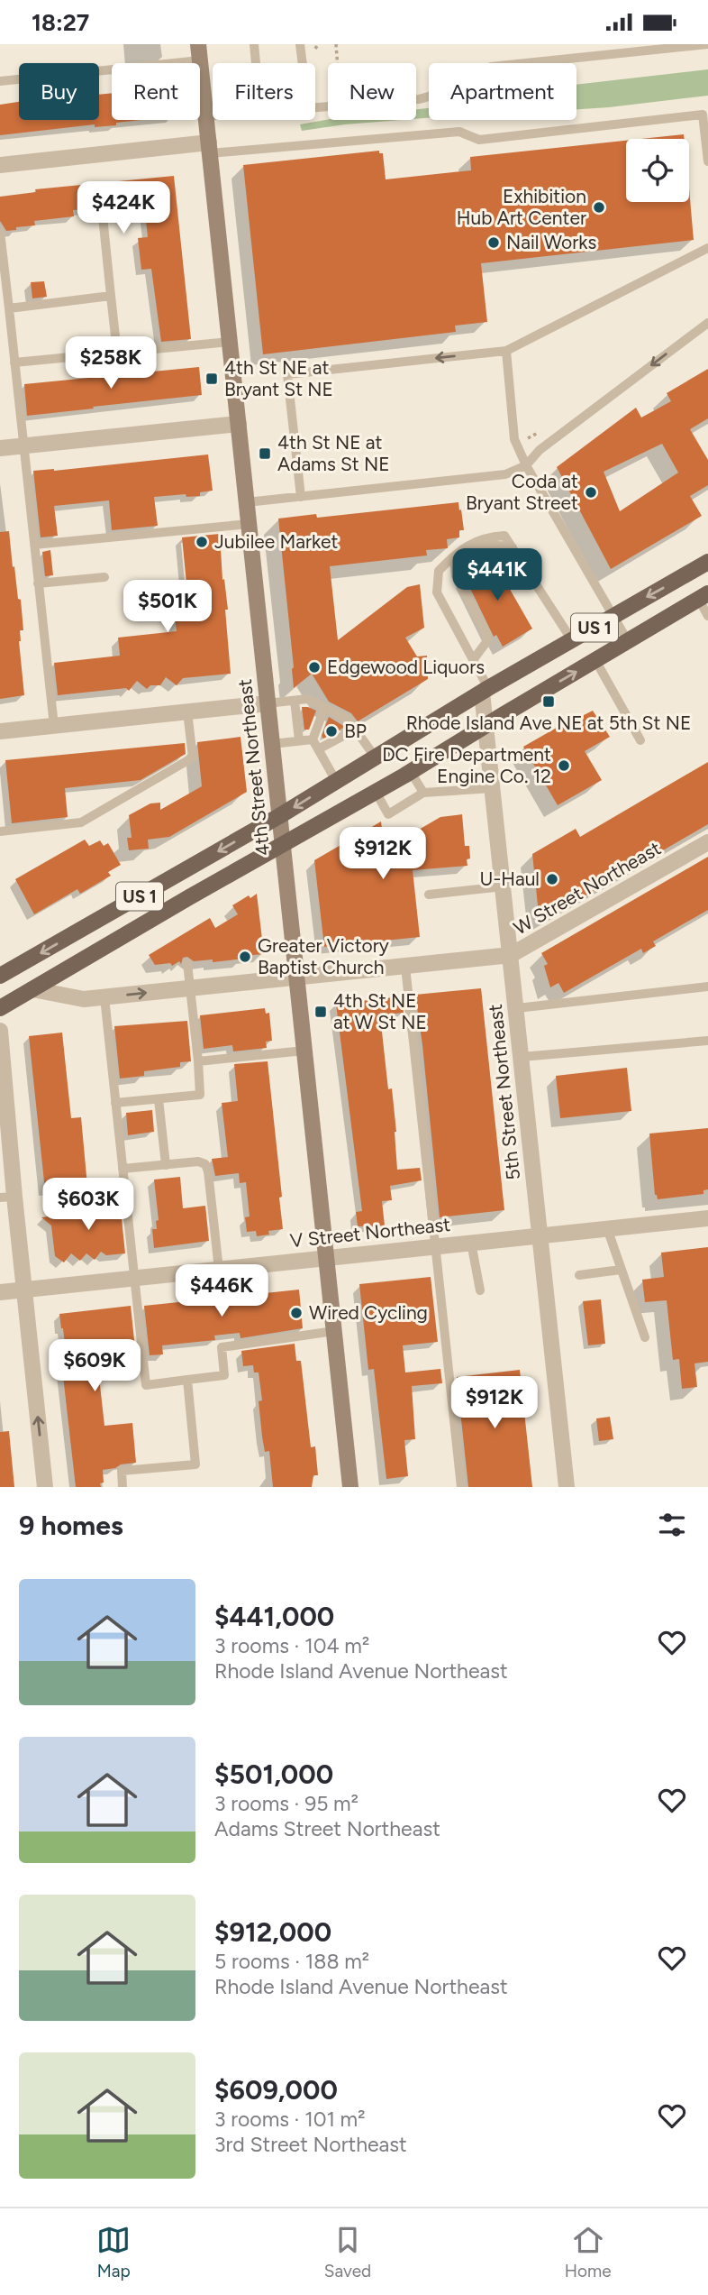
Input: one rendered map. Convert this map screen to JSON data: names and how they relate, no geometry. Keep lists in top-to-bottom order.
{
  "streets": {
    "main road": ["US 1"],
    "street": [
      "4th Street Northeast",
      "W Street Northeast",
      "5th Street Northeast",
      "V Street Northeast"
    ]
  },
  "crossings": [
    ["US 1", "4th Street Northeast"],
    ["US 1", "W Street Northeast"],
    ["US 1", "5th Street Northeast"],
    ["4th Street Northeast", "W Street Northeast"],
    ["4th Street Northeast", "V Street Northeast"],
    ["W Street Northeast", "5th Street Northeast"],
    ["5th Street Northeast", "V Street Northeast"]
  ],
  "places": {
    "other": [
      "Exhibition Hub Art Center",
      "Nail Works",
      "Coda at Bryant Street",
      "Jubilee Market",
      "Edgewood Liquors",
      "BP",
      "DC Fire Department Engine Co. 12",
      "U-Haul",
      "Greater Victory Baptist Church",
      "Wired Cycling"
    ],
    "transit": [
      "4th St NE at Bryant St NE",
      "4th St NE at Adams St NE",
      "Rhode Island Ave NE at 5th St NE",
      "4th St NE at W St NE"
    ]
  },
  "page": {
    "status": "18:27",
    "chip": [
      "Buy",
      "Rent",
      "Filters",
      "New",
      "Apartment"
    ],
    "price": [
      "$424K",
      "$258K",
      "$441K",
      "$501K",
      "$912K",
      "$603K",
      "$446K",
      "$609K",
      "$912K"
    ],
    "heading": "9 homes",
    "list": [
      {
        "name": "$441,000",
        "note": "3 rooms · 104 m² · Rhode Island Avenue Northeast"
      },
      {
        "name": "$501,000",
        "note": "3 rooms · 95 m² · Adams Street Northeast"
      },
      {
        "name": "$912,000",
        "note": "5 rooms · 188 m² · Rhode Island Avenue Northeast"
      },
      {
        "name": "$609,000",
        "note": "3 rooms · 101 m² · 3rd Street Northeast"
      }
    ],
    "tabs": ["Map", "Saved", "Home"]
  }
}
